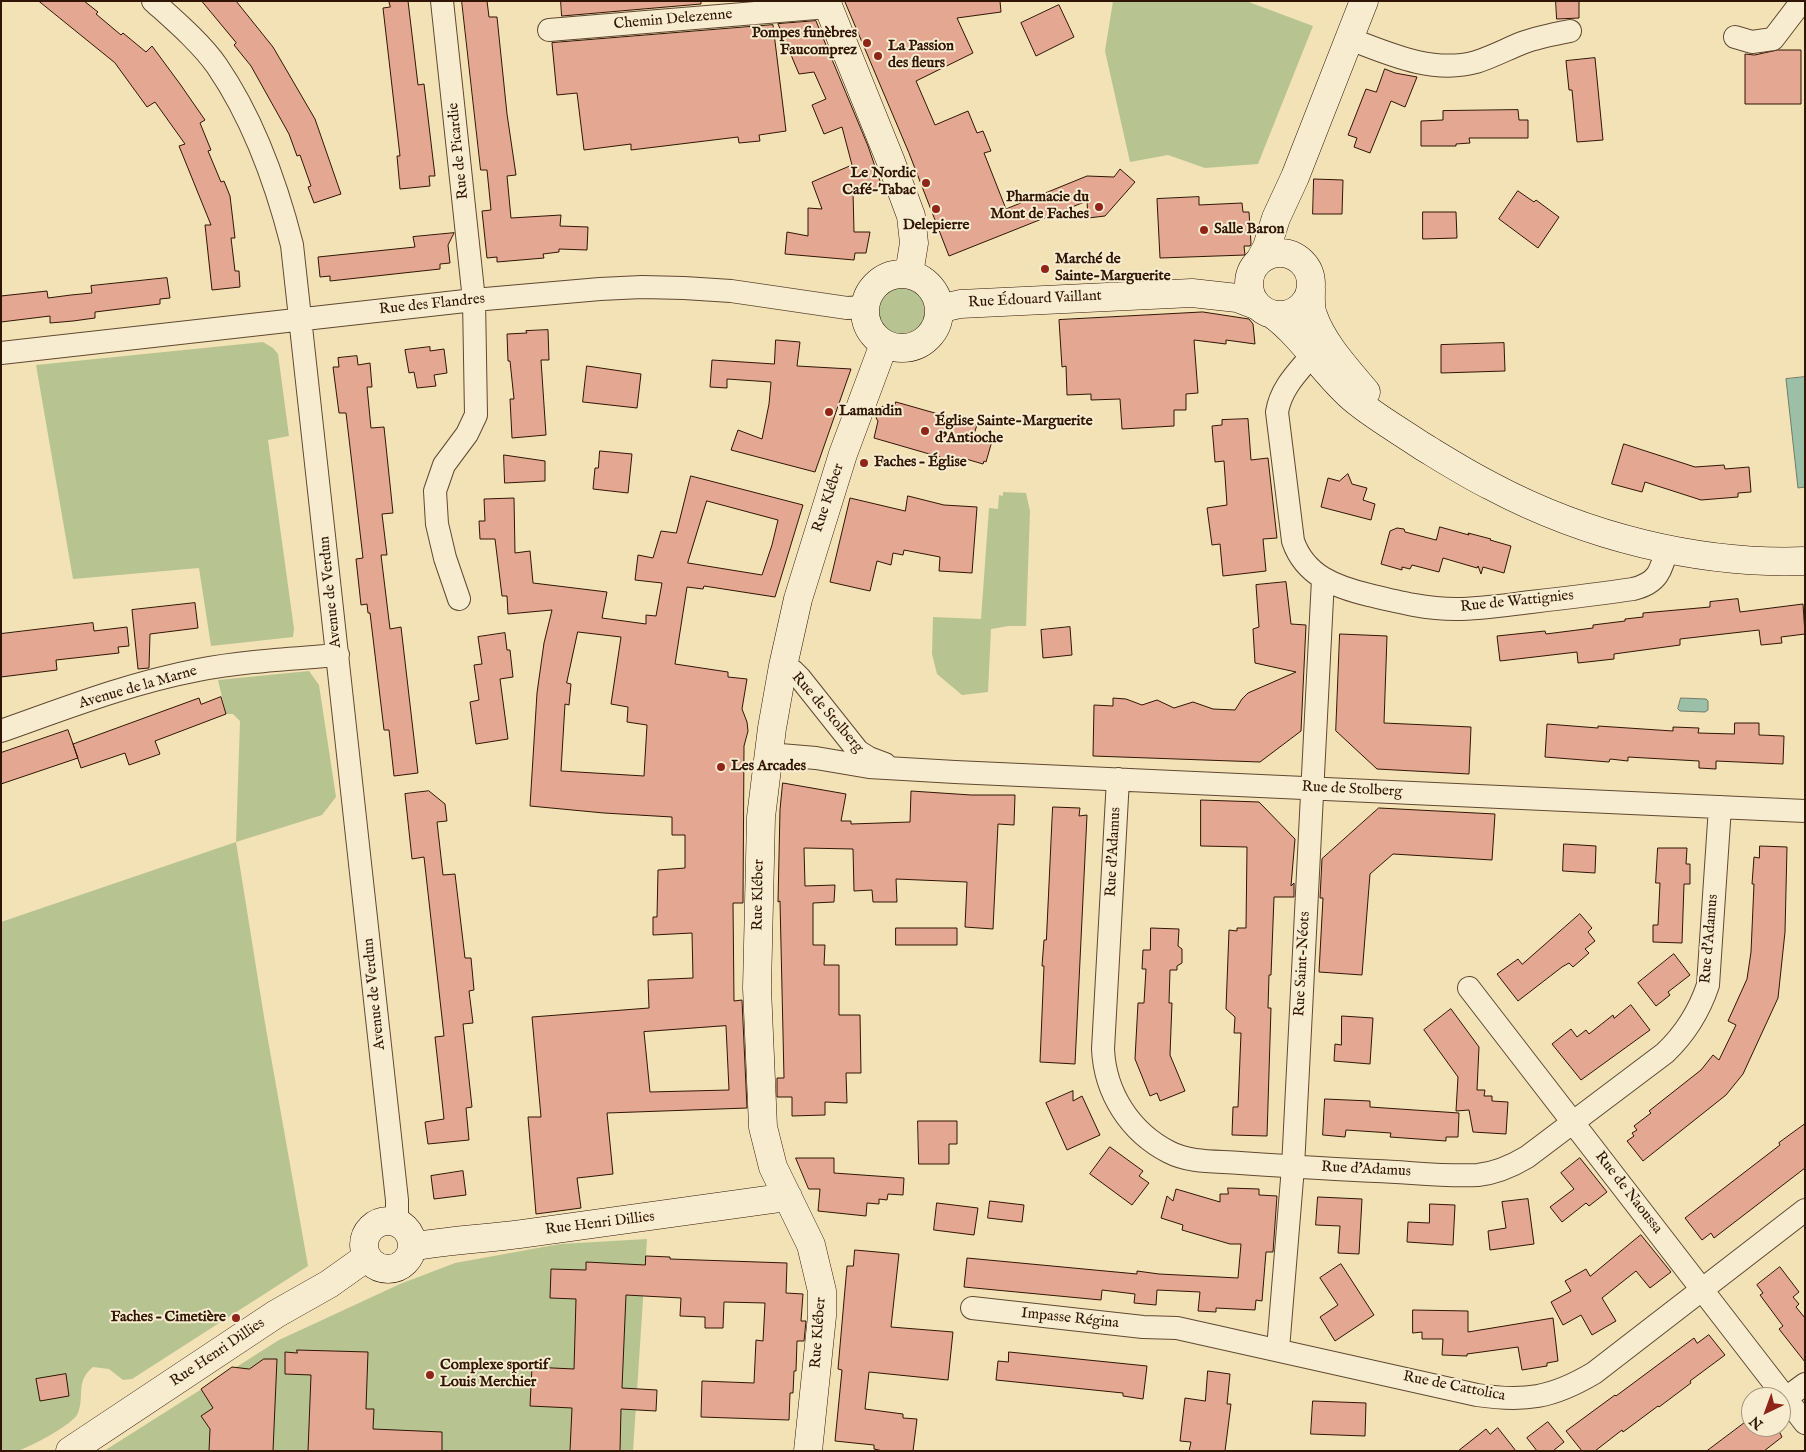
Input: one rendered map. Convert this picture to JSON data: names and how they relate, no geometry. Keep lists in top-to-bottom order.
{
  "streets": {
    "street": [
      "Chemin Delezenne",
      "Rue de Picardie",
      "Rue Édouard Vaillant",
      "Rue des Flandres",
      "Rue Kléber",
      "Avenue de Verdun",
      "Rue de Wattignies",
      "Avenue de la Marne",
      "Rue de Stolberg",
      "Rue d'Adamus",
      "Rue Saint-Néots",
      "Rue de Naoussa",
      "Rue Henri Dillies",
      "Impasse Régina",
      "Rue de Cattolica"
    ]
  },
  "crossings": [
    ["Rue de Picardie", "Rue des Flandres"],
    ["Rue Édouard Vaillant", "Rue des Flandres"],
    ["Rue Édouard Vaillant", "Rue Kléber"],
    ["Rue des Flandres", "Rue Kléber"],
    ["Rue des Flandres", "Avenue de Verdun"],
    ["Rue Kléber", "Rue de Stolberg"],
    ["Rue Kléber", "Rue Henri Dillies"],
    ["Avenue de Verdun", "Avenue de la Marne"],
    ["Avenue de Verdun", "Rue Henri Dillies"],
    ["Rue de Wattignies", "Rue Saint-Néots"],
    ["Rue de Stolberg", "Rue d'Adamus"],
    ["Rue de Stolberg", "Rue Saint-Néots"],
    ["Rue d'Adamus", "Rue Saint-Néots"],
    ["Rue d'Adamus", "Rue de Naoussa"],
    ["Rue Saint-Néots", "Rue de Cattolica"],
    ["Rue de Naoussa", "Rue de Cattolica"],
    ["Impasse Régina", "Rue de Cattolica"]
  ],
  "places": [
    "Pompes funèbres Faucomprez",
    "La Passion des fleurs",
    "Le Nordic Café-Tabac",
    "Pharmacie du Mont de Faches",
    "Delepierre",
    "Salle Baron",
    "Marché de Sainte-Marguerite",
    "Lamandin",
    "Église Sainte-Marguerite d'Antioche",
    "Faches – Église",
    "Les Arcades",
    "Faches – Cimetière",
    "Complexe sportif Louis Merchier"
  ],
  "north": "bottom left"
}
